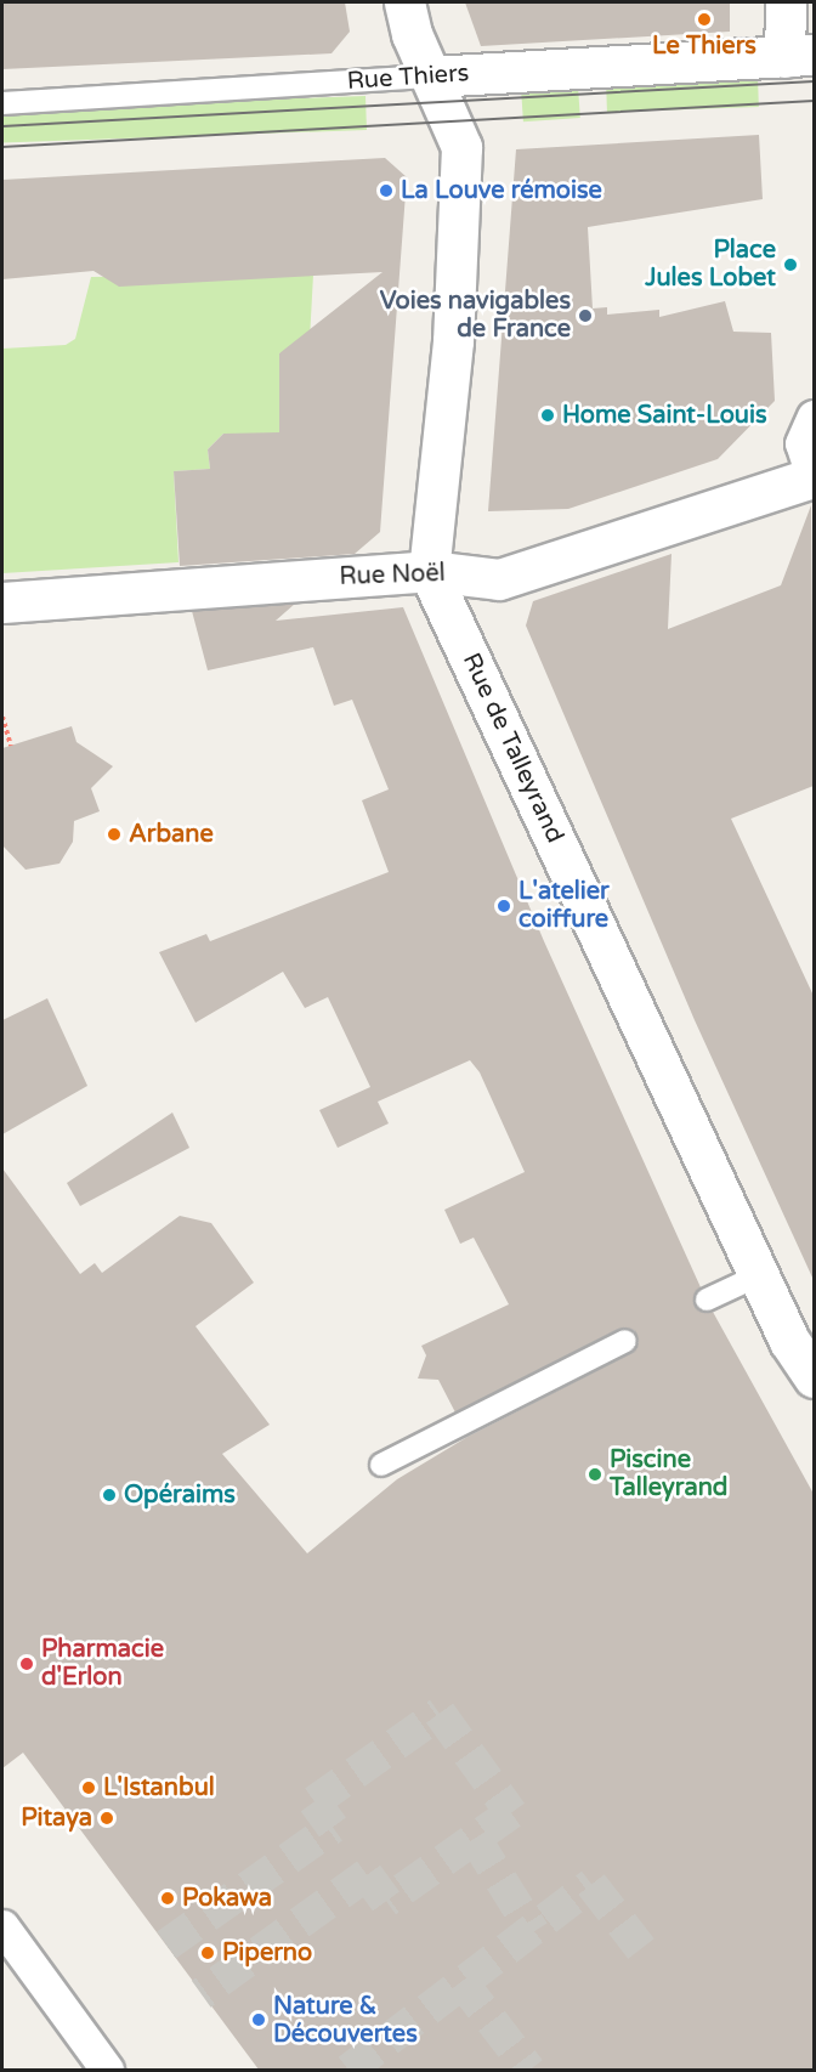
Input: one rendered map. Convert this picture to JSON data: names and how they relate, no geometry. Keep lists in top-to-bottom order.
{
  "streets": {
    "street": ["Rue Thiers", "Rue Noël", "Rue de Talleyrand"]
  },
  "crossings": [
    ["Rue Noël", "Rue de Talleyrand"]
  ],
  "places": [
    "Le Thiers",
    "La Louve rémoise",
    "Place Jules Lobet",
    "Voies navigables de France",
    "Home Saint-Louis",
    "Arbane",
    "L'atelier coiffure",
    "Piscine Talleyrand",
    "Opéraims",
    "Pharmacie d'Erlon",
    "L'Istanbul",
    "Pitaya",
    "Pokawa",
    "Piperno",
    "Nature & Découvertes"
  ]
}
